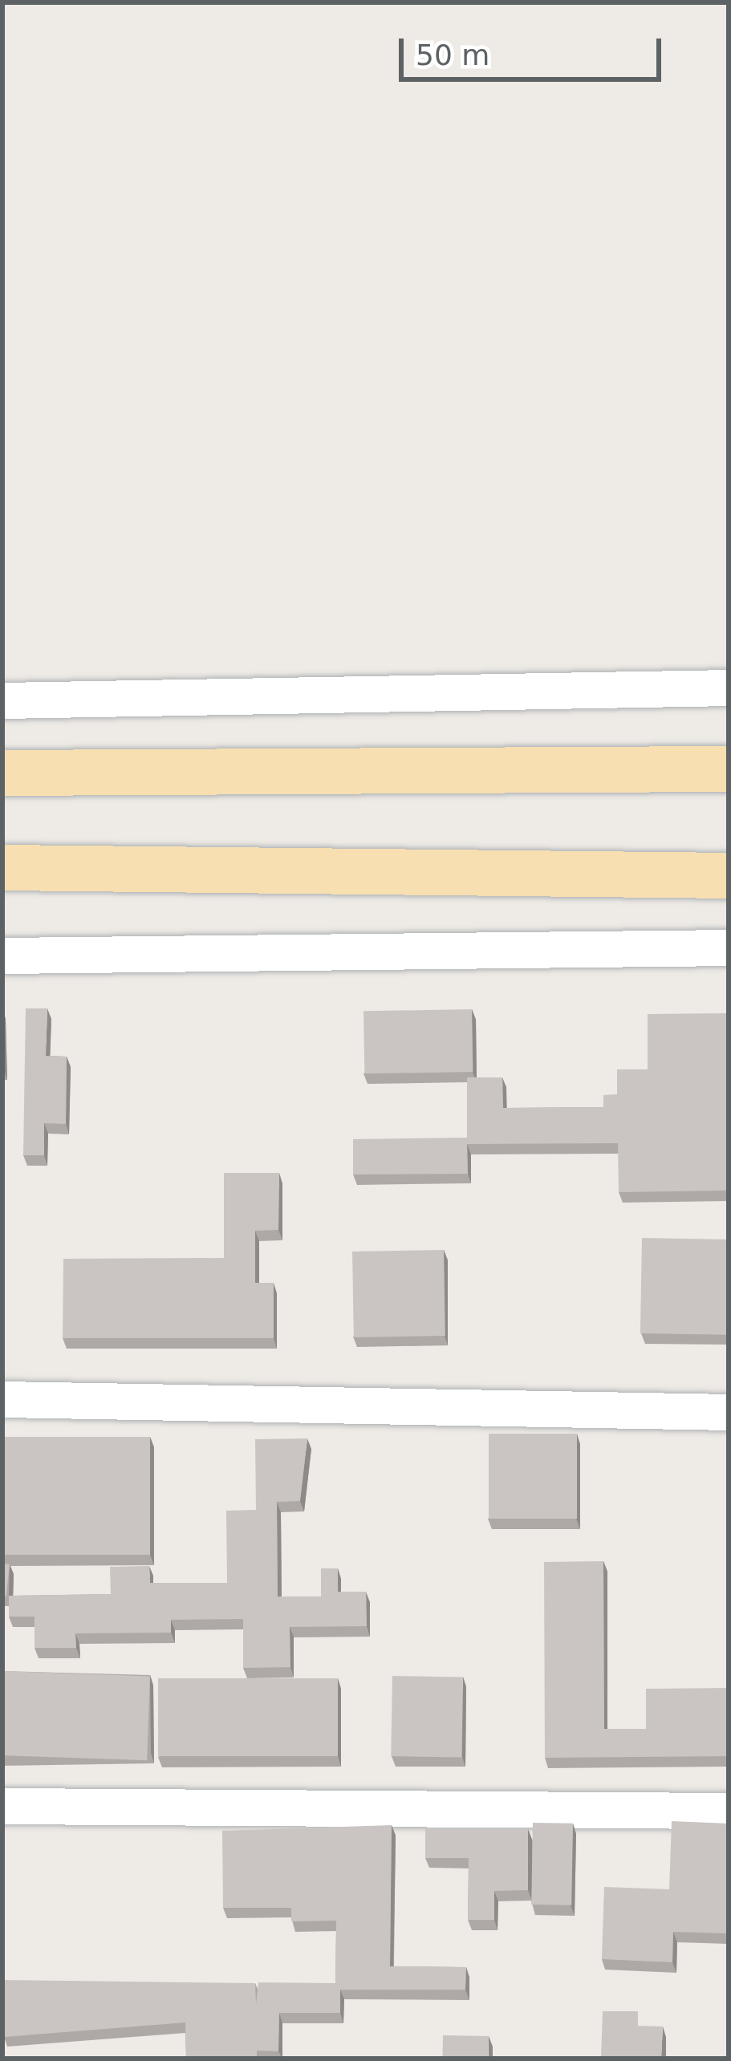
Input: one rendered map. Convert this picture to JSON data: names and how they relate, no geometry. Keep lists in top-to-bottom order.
{
  "scale_bar": "50 m"
}
